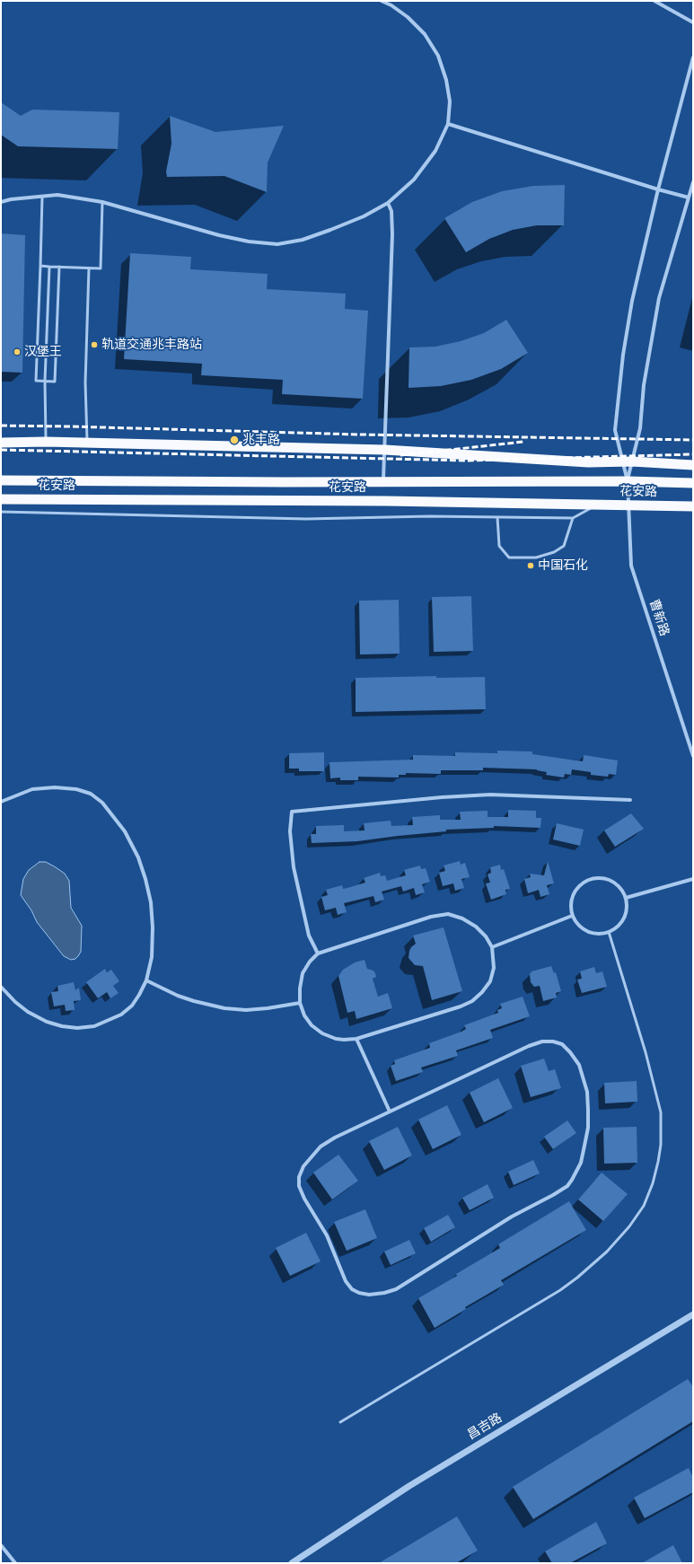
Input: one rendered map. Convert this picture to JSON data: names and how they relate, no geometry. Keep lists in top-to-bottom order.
{
  "streets": {
    "highway": ["花安路"],
    "street": ["曹新路", "昌吉路"]
  },
  "crossings": [
    ["花安路", "曹新路"]
  ],
  "places": [
    "轨道交通兆丰路站",
    "汉堡王",
    "兆丰路",
    "中国石化"
  ]
}
